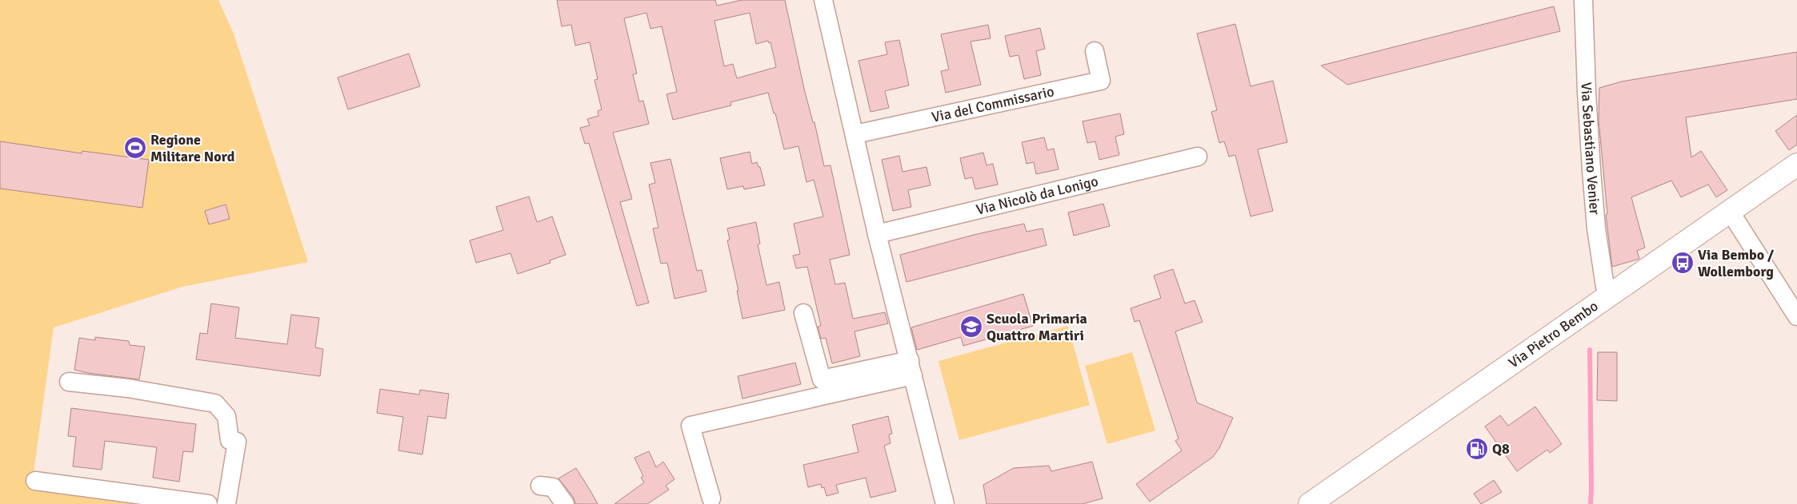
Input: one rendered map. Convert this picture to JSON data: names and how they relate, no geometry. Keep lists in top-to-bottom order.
{
  "streets": {
    "main road": ["Via Pietro Bembo"],
    "street": ["Via del Commissario", "Via Sebastiano Venier", "Via Nicolò da Lonigo"]
  },
  "crossings": [
    ["Via Sebastiano Venier", "Via Pietro Bembo"]
  ],
  "places": {
    "sports": ["Regione Militare Nord"],
    "bus stop": ["Via Bembo / Wollemborg"],
    "school or university": ["Scuola Primaria Quattro Martiri"],
    "fuel station": ["Q8"]
  }
}
